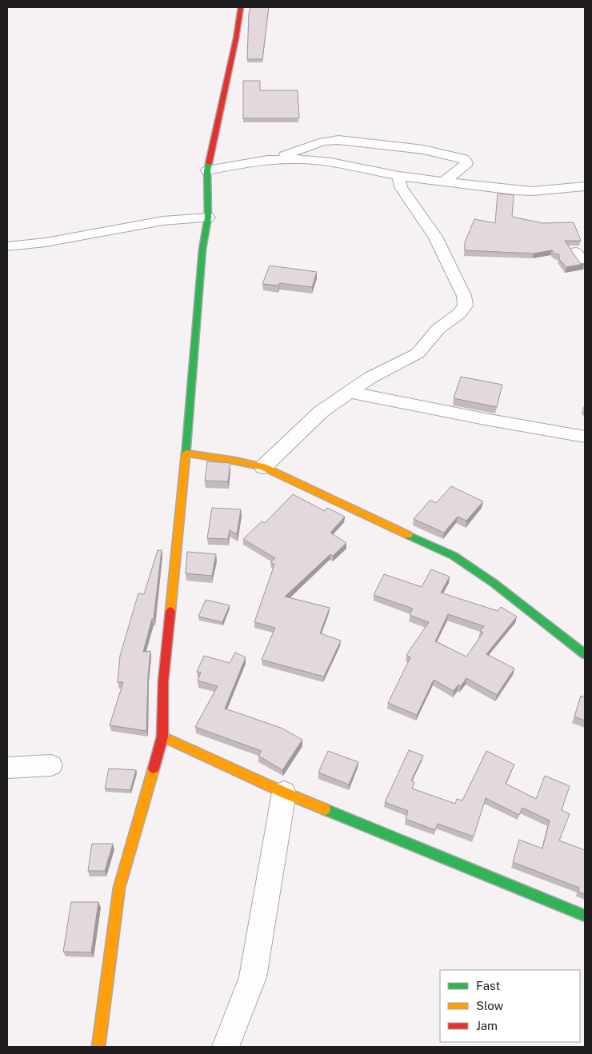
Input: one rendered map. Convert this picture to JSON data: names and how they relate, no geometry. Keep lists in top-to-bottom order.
{
  "legend": ["Fast", "Slow", "Jam"]
}
